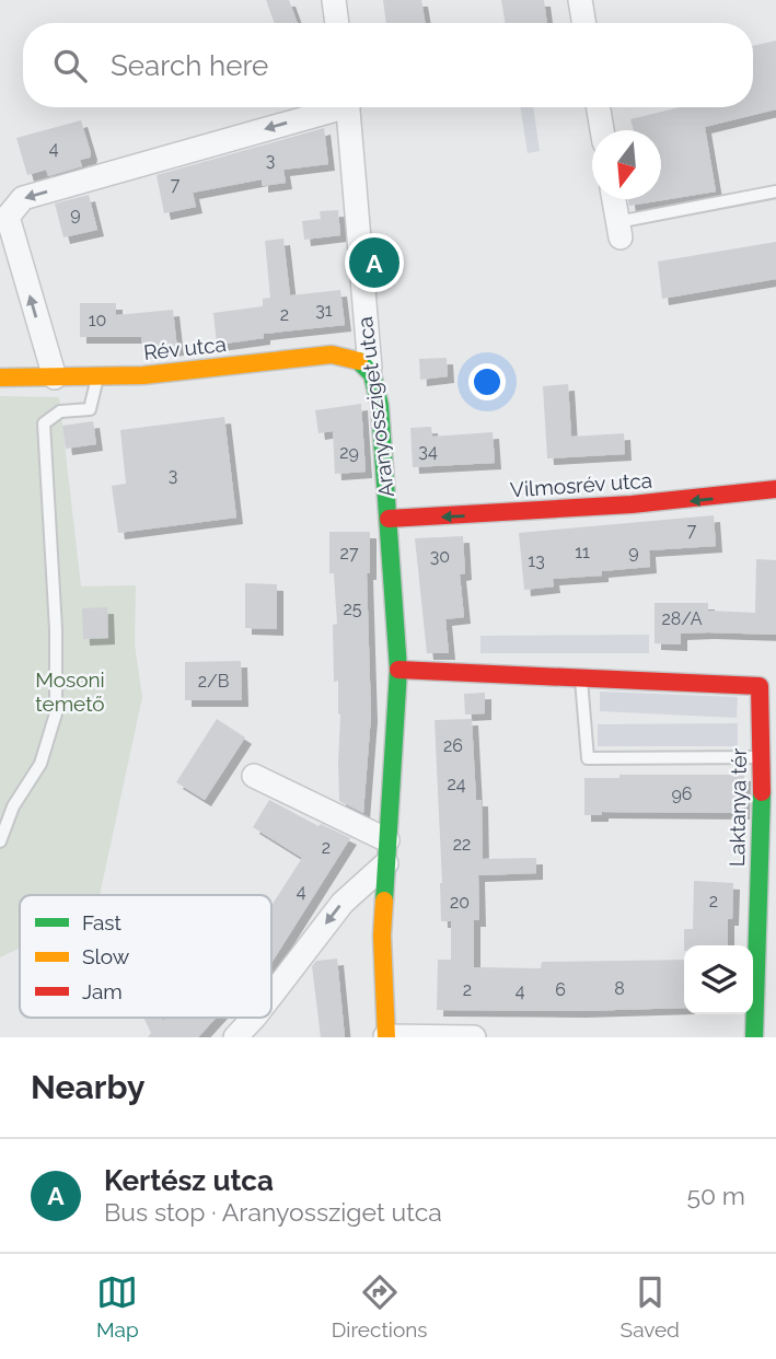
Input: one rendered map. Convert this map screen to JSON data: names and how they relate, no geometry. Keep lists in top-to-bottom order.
{
  "streets": {
    "street": [
      "Rév utca",
      "Aranyossziget utca",
      "Vilmosrév utca",
      "Laktanya tér"
    ]
  },
  "crossings": [
    ["Rév utca", "Aranyossziget utca"],
    ["Aranyossziget utca", "Vilmosrév utca"]
  ],
  "one_way": ["Vilmosrév utca"],
  "parks": ["Mosoni temető"],
  "house_numbers": [
    "4",
    "3",
    "7",
    "9",
    "31",
    "2",
    "10",
    "34",
    "29",
    "3",
    "7",
    "11",
    "9",
    "27",
    "30",
    "13",
    "25",
    "28/A",
    "2/B",
    "26",
    "24",
    "96",
    "22",
    "2",
    "4",
    "2",
    "20",
    "8",
    "2",
    "6",
    "4"
  ],
  "legend": ["Fast", "Slow", "Jam"],
  "north": "bottom",
  "page": {
    "search": "Search here",
    "pins": "A",
    "heading": "Nearby",
    "list": [
      {
        "mark": "A",
        "name": "Kertész utca",
        "note": "Bus stop · Aranyossziget utca",
        "value": "50 m"
      }
    ],
    "nav": ["Map", "Directions", "Saved"]
  }
}
